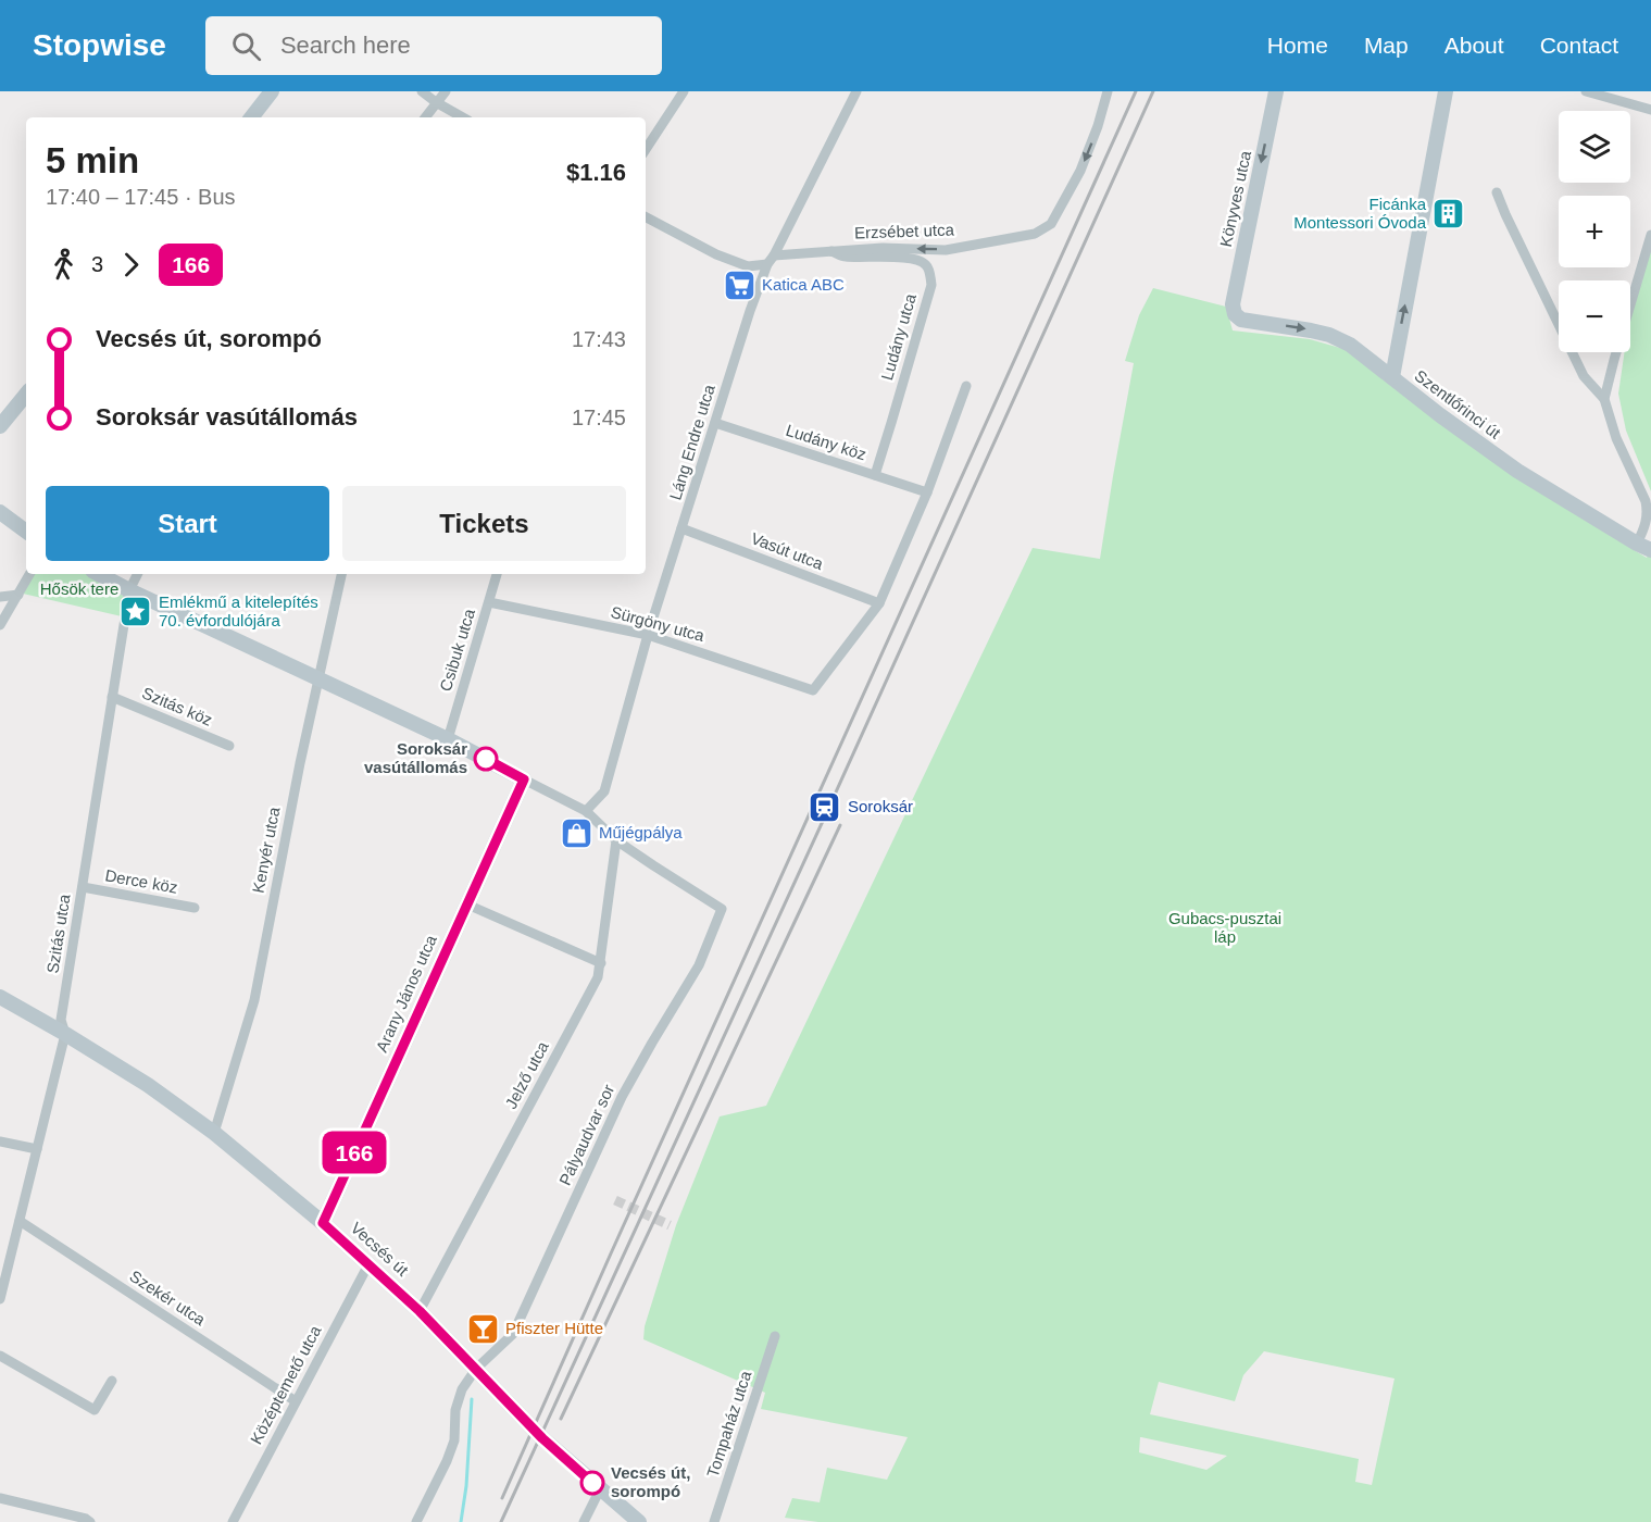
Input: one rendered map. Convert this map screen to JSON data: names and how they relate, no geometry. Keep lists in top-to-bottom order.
{
  "streets": {
    "street": [
      "Könyves utca",
      "Erzsébet utca",
      "Ludány utca",
      "Szentlőrinci út",
      "Láng Endre utca",
      "Ludány köz",
      "Vasút utca",
      "Sürgöny utca",
      "Csibuk utca",
      "Szitás köz",
      "Kenyér utca",
      "Derce köz",
      "Szitás utca",
      "Arany János utca",
      "Jelző utca",
      "Pályaudvar sor",
      "Vecsés út",
      "Szekér utca",
      "Középtemető utca",
      "Tompaház utca"
    ]
  },
  "crossings": [
    ["Könyves utca", "Szentlőrinci út"],
    ["Erzsébet utca", "Ludány utca"],
    ["Erzsébet utca", "Láng Endre utca"],
    ["Ludány utca", "Ludány köz"],
    ["Láng Endre utca", "Ludány köz"],
    ["Láng Endre utca", "Vasút utca"],
    ["Láng Endre utca", "Sürgöny utca"],
    ["Vasút utca", "Sürgöny utca"],
    ["Sürgöny utca", "Csibuk utca"],
    ["Szitás köz", "Szitás utca"],
    ["Kenyér utca", "Vecsés út"],
    ["Derce köz", "Szitás utca"],
    ["Szitás utca", "Vecsés út"],
    ["Szitás utca", "Szekér utca"],
    ["Arany János utca", "Vecsés út"],
    ["Jelző utca", "Pályaudvar sor"],
    ["Jelző utca", "Vecsés út"],
    ["Pályaudvar sor", "Vecsés út"],
    ["Vecsés út", "Középtemető utca"],
    ["Szekér utca", "Középtemető utca"]
  ],
  "one_way": ["Könyves utca", "Erzsébet utca"],
  "parks": ["Hősök tere", "Gubacs-pusztai láp"],
  "places": {
    "building": ["Ficánka Montessori Óvoda"],
    "supermarket": ["Katica ABC"],
    "place": ["Emlékmű a kitelepítés 70. évfordulójára"],
    "other": ["Soroksár vasútállomás", "Vecsés út, sorompó"],
    "station": ["Soroksár"],
    "shop": ["Műjégpálya"],
    "bar": ["Pfiszter Hütte"]
  },
  "lines": ["bus line 166"],
  "page": {
    "header": "Stopwise",
    "search": "Search here",
    "nav": [
      "Home",
      "Map",
      "About",
      "Contact"
    ],
    "on_map": "166",
    "map_buttons": ["+", "−"],
    "heading": ["5 min", "17:40 – 17:45 · Bus", "$1.16"],
    "legs": ["3", "166"],
    "list": [
      {
        "name": "Vecsés út, sorompó",
        "value": "17:43"
      },
      {
        "name": "Soroksár vasútállomás",
        "value": "17:45"
      }
    ],
    "buttons": ["Start", "Tickets"]
  }
}
